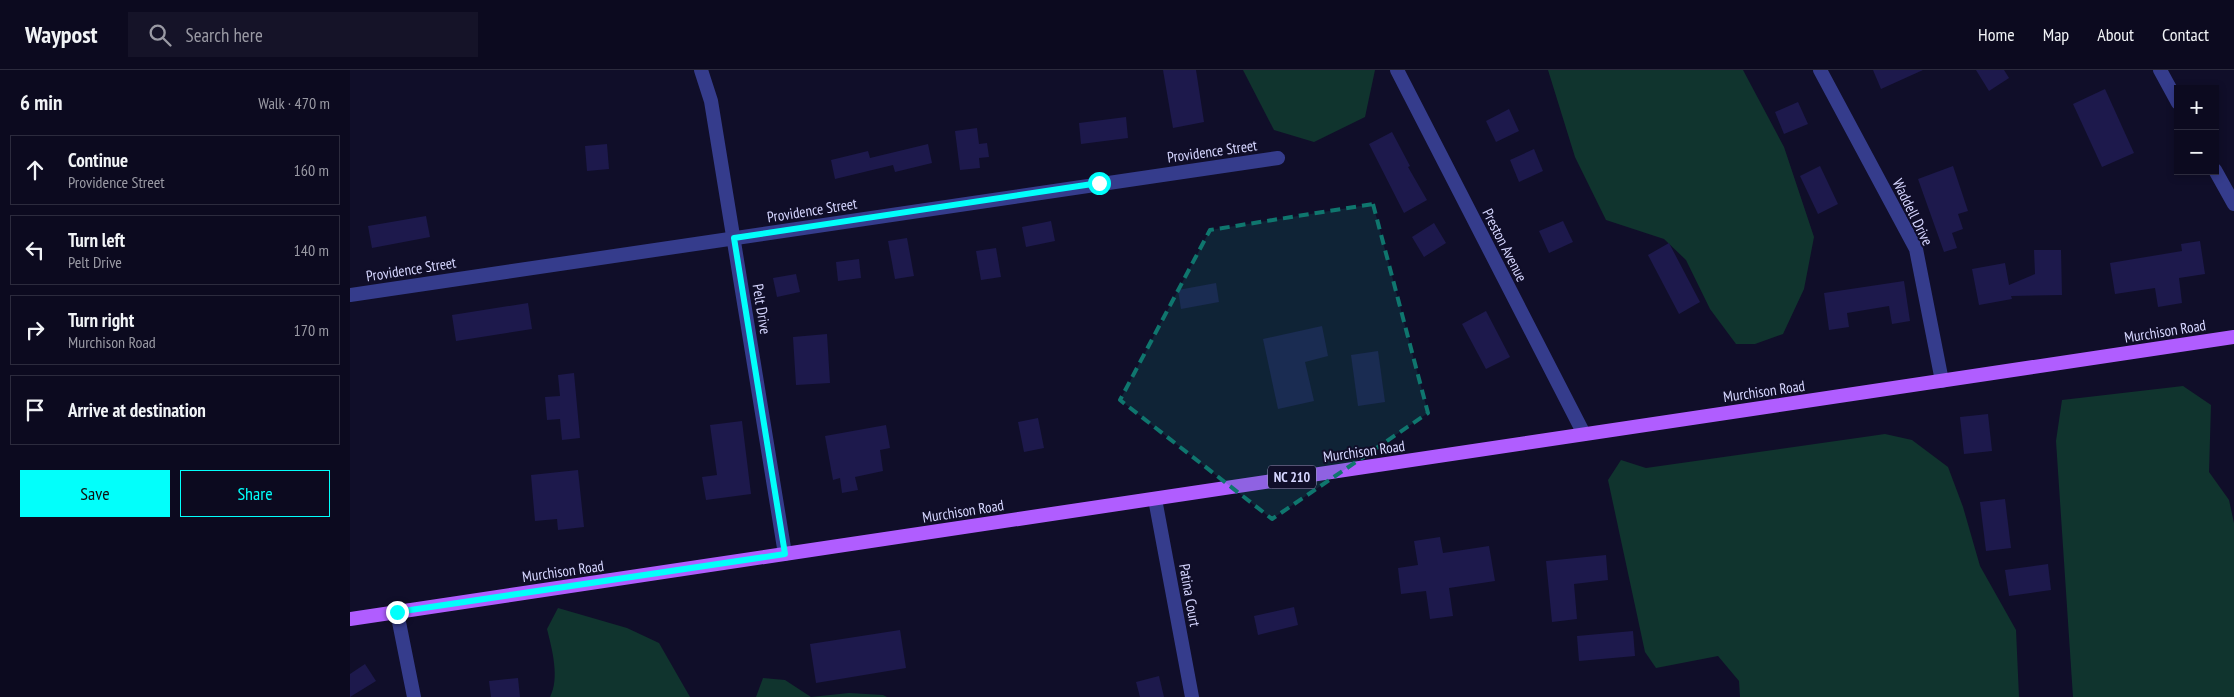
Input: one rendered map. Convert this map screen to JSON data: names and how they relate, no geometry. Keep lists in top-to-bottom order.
{
  "streets": {
    "main road": ["Murchison Road", "NC 210"],
    "street": [
      "Providence Street",
      "Waddell Drive",
      "Preston Avenue",
      "Pelt Drive",
      "Patina Court"
    ]
  },
  "crossings": [
    ["Providence Street", "Pelt Drive"],
    ["Waddell Drive", "Murchison Road"],
    ["Preston Avenue", "Murchison Road"],
    ["Pelt Drive", "Murchison Road"],
    ["Murchison Road", "Patina Court"]
  ],
  "page": {
    "header": "Waypost",
    "search": "Search here",
    "nav": [
      "Home",
      "Map",
      "About",
      "Contact"
    ],
    "heading": ["6 min", "Walk · 470 m"],
    "map_buttons": ["+", "−"],
    "list": [
      ["Continue", "Providence Street", "160 m"],
      ["Turn left", "Pelt Drive", "140 m"],
      ["Turn right", "Murchison Road", "170 m"],
      "Arrive at destination"
    ],
    "buttons": ["Save", "Share"]
  }
}
